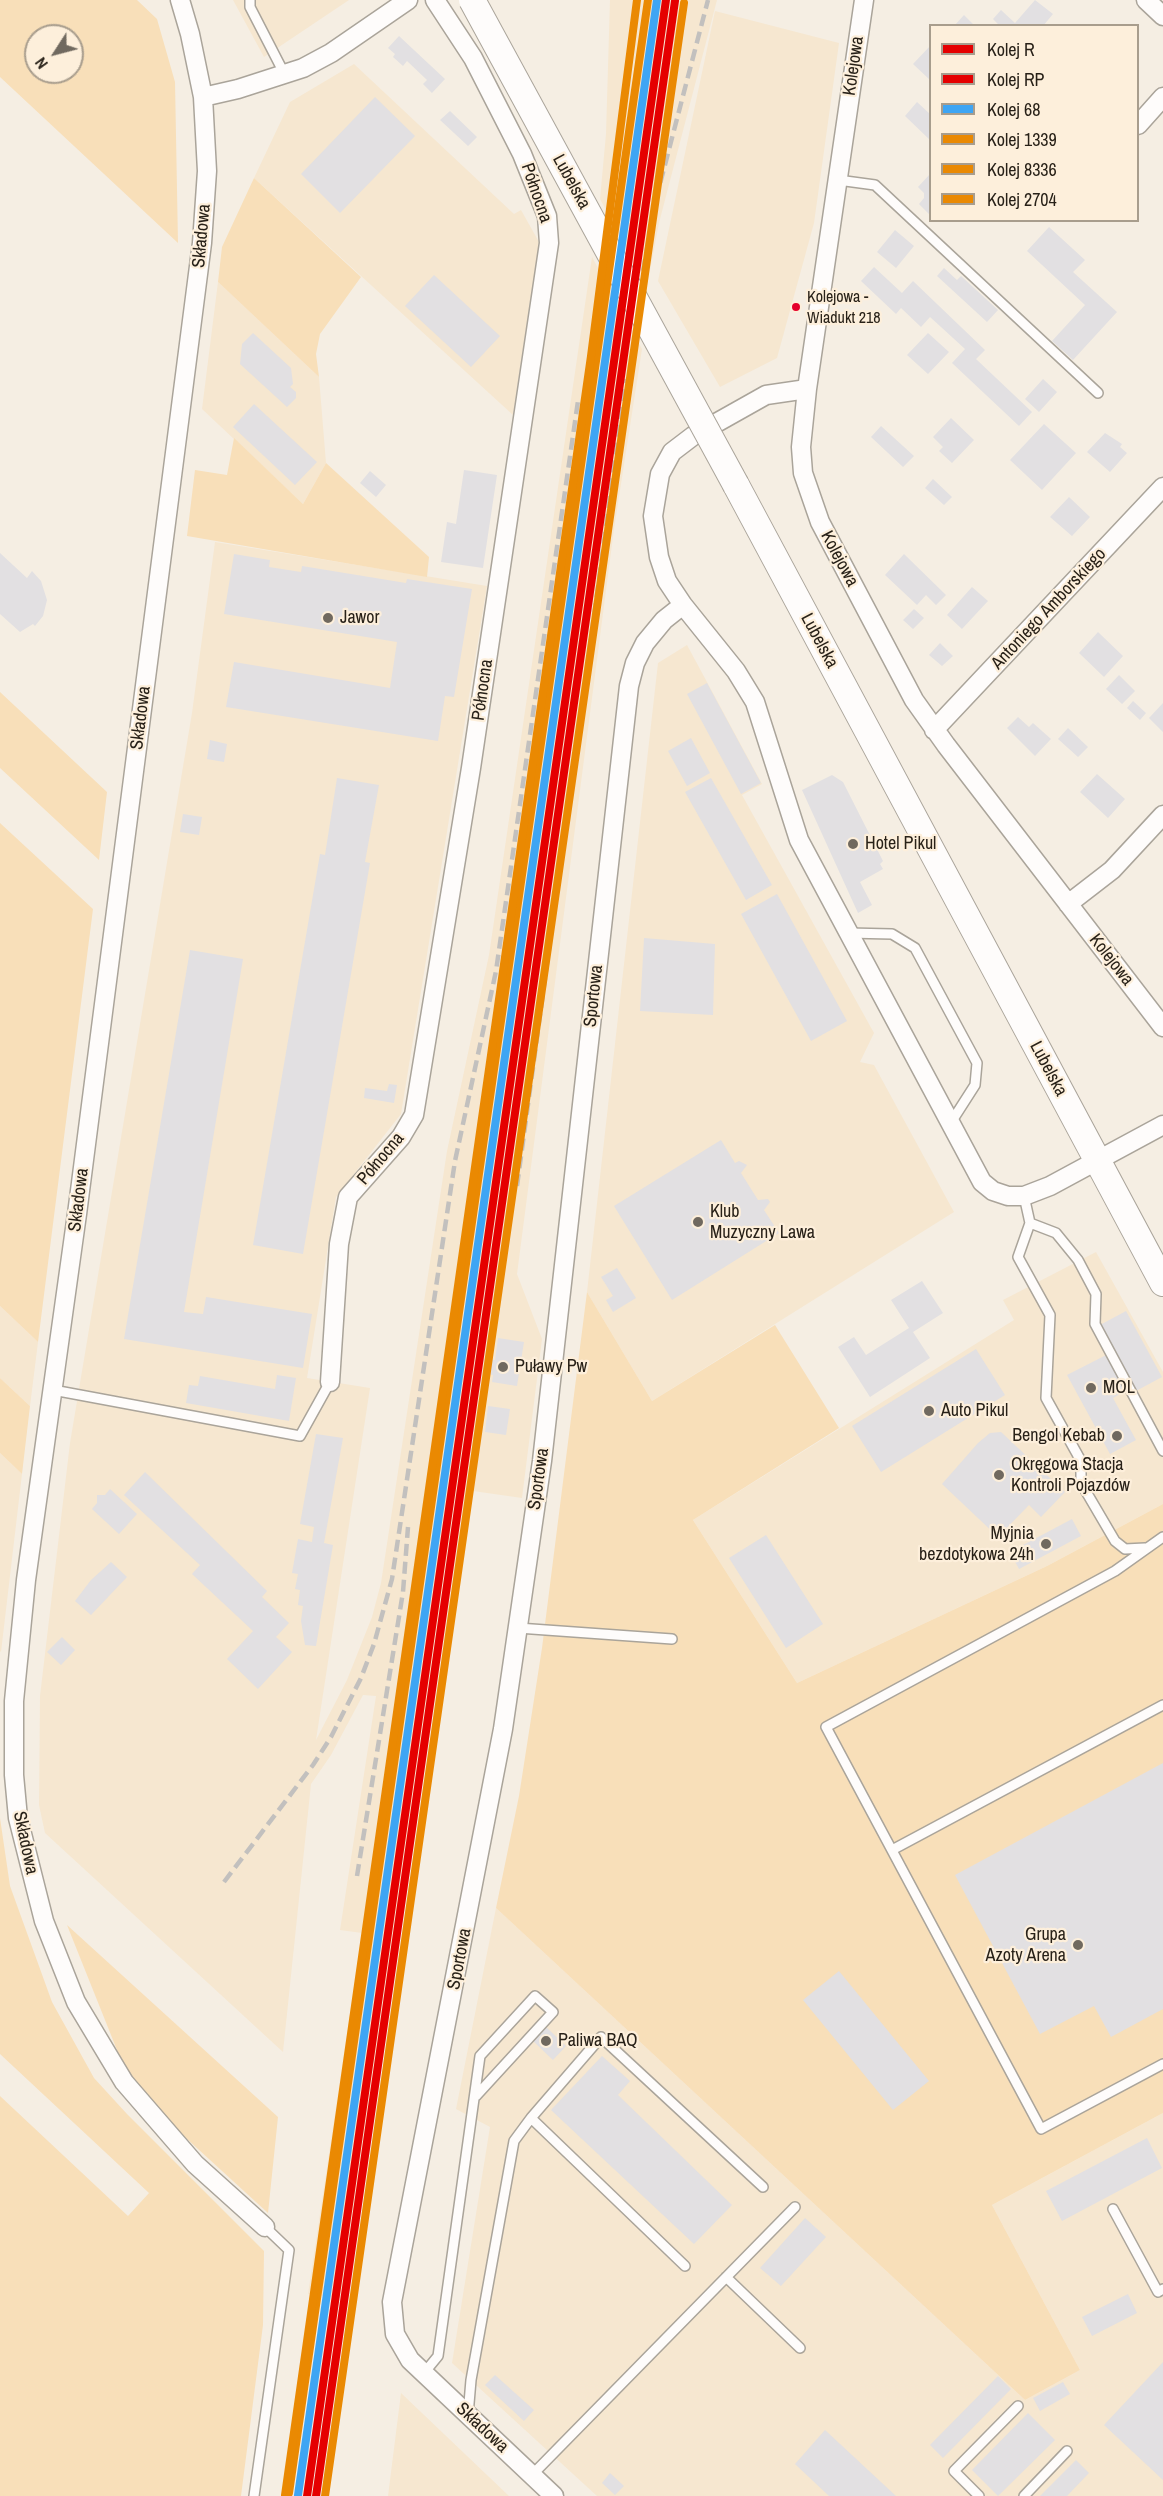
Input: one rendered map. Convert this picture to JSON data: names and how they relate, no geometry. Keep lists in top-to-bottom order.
{
  "streets": {
    "main road": ["Lubelska"],
    "street": [
      "Kolejowa",
      "Północna",
      "Składowa",
      "Antoniego Amborskiego",
      "Sportowa"
    ]
  },
  "crossings": [
    ["Kolejowa", "Antoniego Amborskiego"],
    ["Składowa", "Sportowa"]
  ],
  "places": [
    "Kolejowa - Wiadukt 218",
    "Jawor",
    "Hotel Pikul",
    "Klub Muzyczny Lawa",
    "Puławy Pw",
    "MOL",
    "Auto Pikul",
    "Bengol Kebab",
    "Okręgowa Stacja Kontroli Pojazdów",
    "Myjnia bezdotykowa 24h",
    "Grupa Azoty Arena",
    "Paliwa BAQ"
  ],
  "lines": [
    "rail line R",
    "rail line 68",
    "rail line 8336",
    "rail line 2704",
    "rail line RP",
    "rail line 1339"
  ],
  "legend": [
    "Kolej R",
    "Kolej RP",
    "Kolej 68",
    "Kolej 1339",
    "Kolej 8336",
    "Kolej 2704"
  ],
  "north": "bottom left"
}
